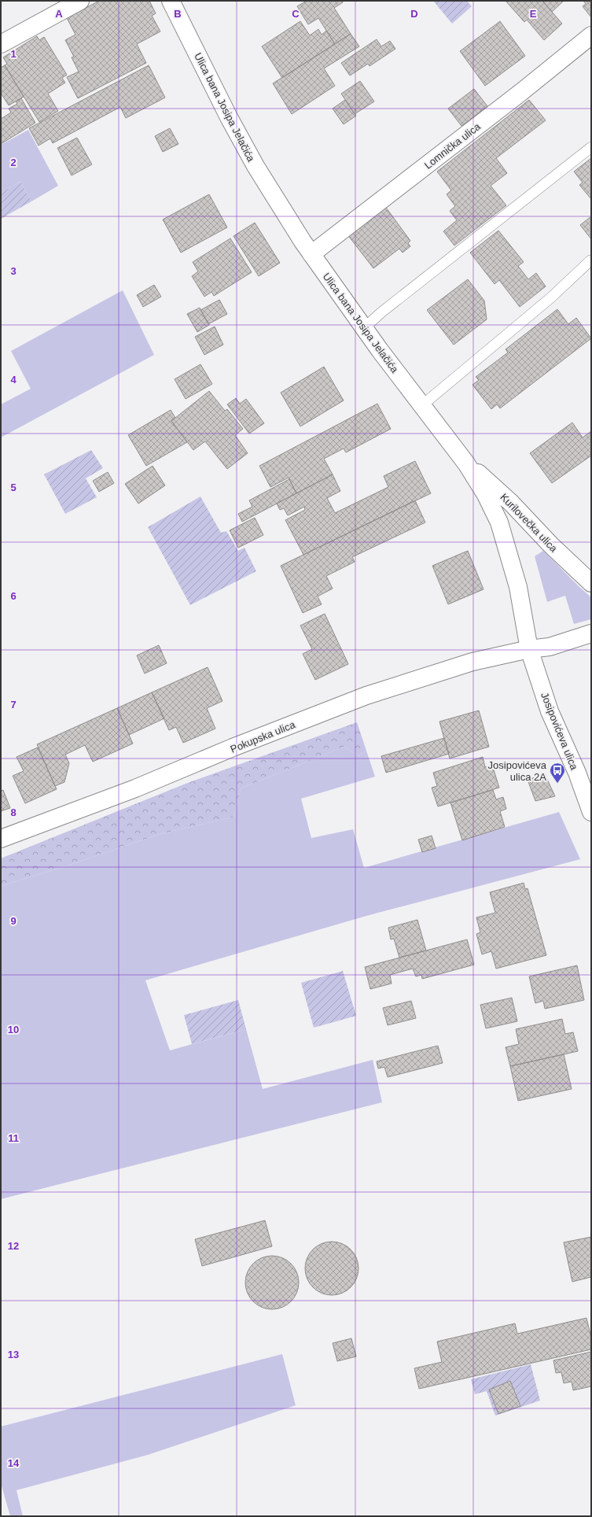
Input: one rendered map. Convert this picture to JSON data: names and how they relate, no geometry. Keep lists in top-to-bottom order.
{
  "streets": {
    "street": [
      "Ulica bana Josipa Jelačića",
      "Lomnička ulica",
      "Kurilovečka ulica",
      "Josipovićeva ulica",
      "Pokupska ulica"
    ]
  },
  "crossings": [
    ["Ulica bana Josipa Jelačića", "Lomnička ulica"],
    ["Ulica bana Josipa Jelačića", "Kurilovečka ulica"],
    ["Ulica bana Josipa Jelačića", "Josipovićeva ulica"],
    ["Ulica bana Josipa Jelačića", "Pokupska ulica"],
    ["Josipovićeva ulica", "Pokupska ulica"]
  ],
  "places": {
    "bus stop": ["Josipovićeva ulica 2A"]
  },
  "grid": {
    "columns": [
      "A",
      "B",
      "C",
      "D",
      "E"
    ],
    "rows": [
      "1",
      "2",
      "3",
      "4",
      "5",
      "6",
      "7",
      "8",
      "9",
      "10",
      "11",
      "12",
      "13",
      "14"
    ]
  }
}
